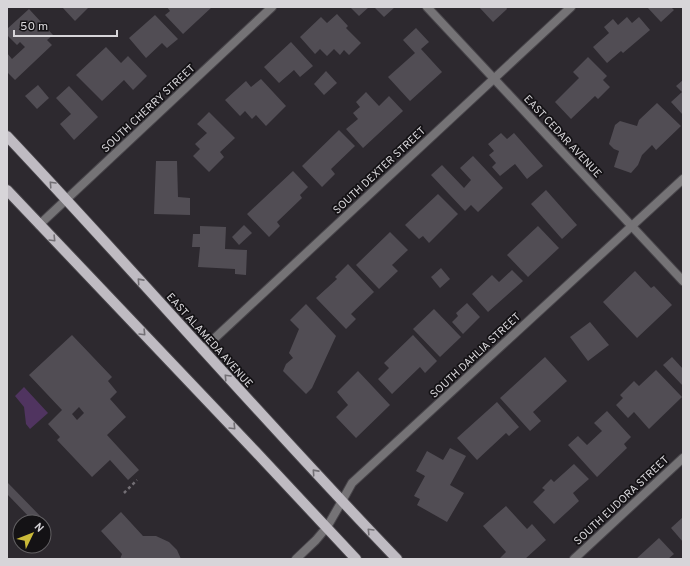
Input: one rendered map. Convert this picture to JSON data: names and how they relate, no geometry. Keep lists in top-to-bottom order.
{
  "streets": {
    "main road": ["EAST ALAMEDA AVENUE"],
    "street": [
      "SOUTH CHERRY STREET",
      "EAST CEDAR AVENUE",
      "SOUTH DEXTER STREET",
      "SOUTH DAHLIA STREET",
      "SOUTH EUDORA STREET"
    ]
  },
  "crossings": [
    ["SOUTH CHERRY STREET", "EAST ALAMEDA AVENUE"],
    ["EAST CEDAR AVENUE", "SOUTH DEXTER STREET"],
    ["EAST CEDAR AVENUE", "SOUTH DAHLIA STREET"],
    ["SOUTH DEXTER STREET", "EAST ALAMEDA AVENUE"],
    ["EAST ALAMEDA AVENUE", "SOUTH DAHLIA STREET"]
  ],
  "scale_bar": "50 m",
  "north": "top right"
}
